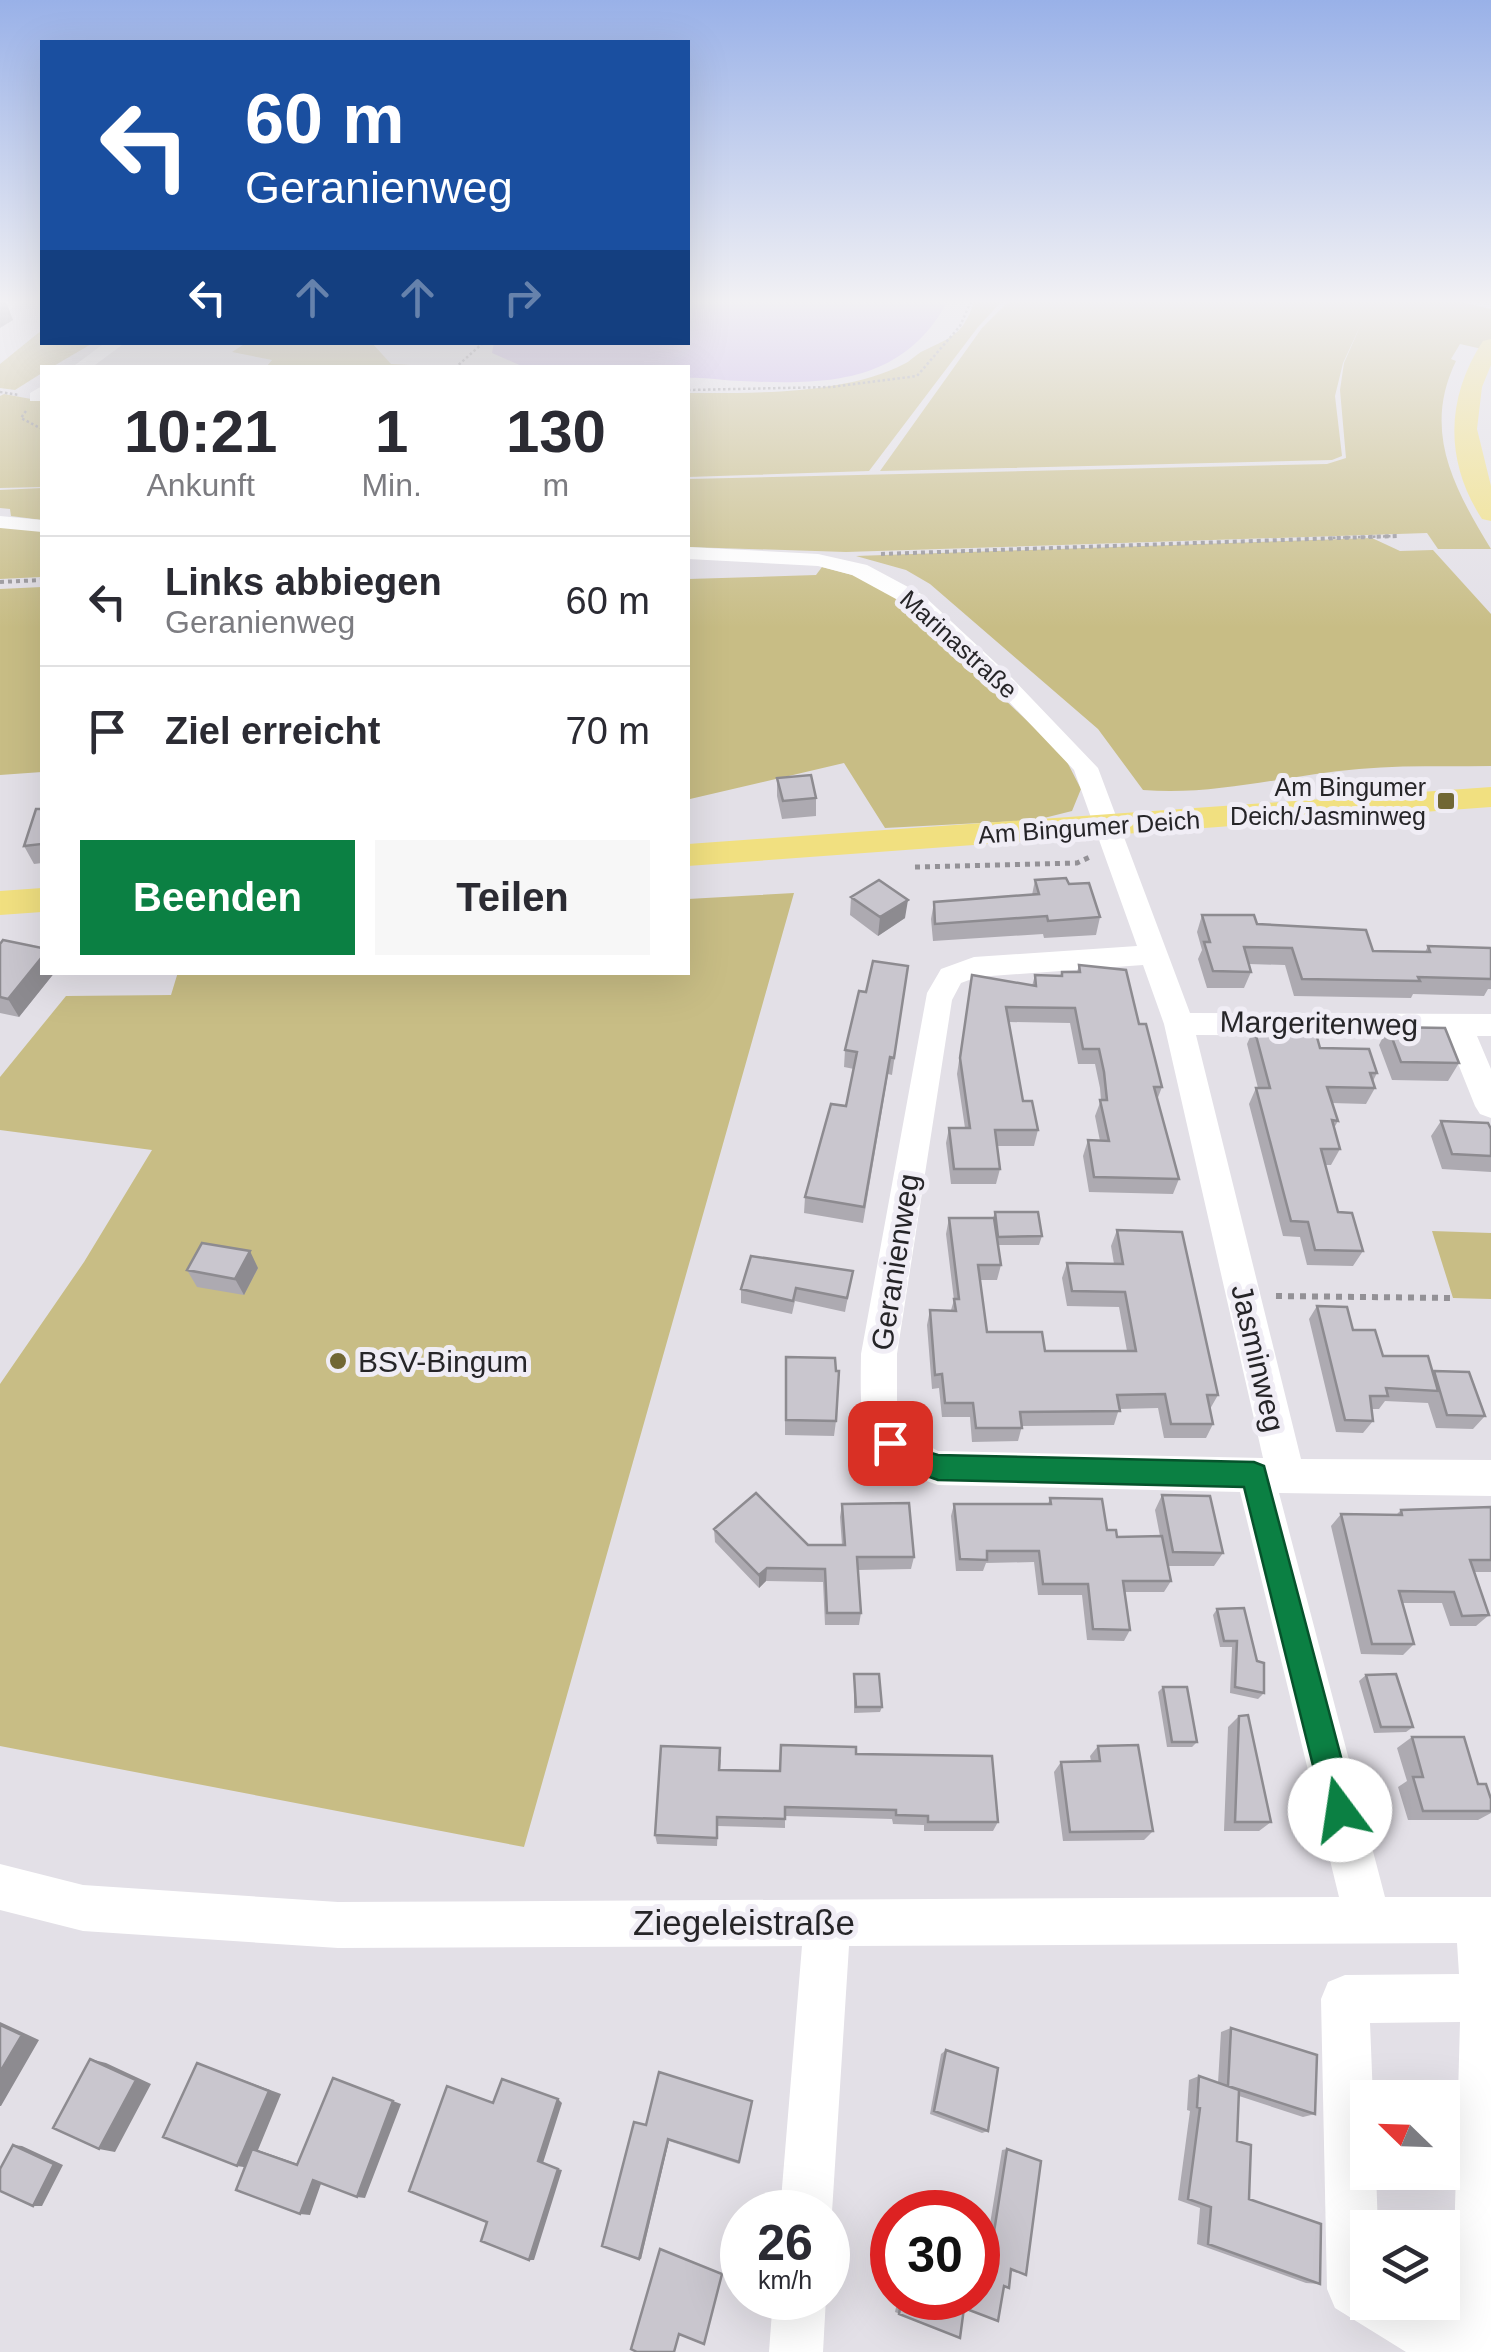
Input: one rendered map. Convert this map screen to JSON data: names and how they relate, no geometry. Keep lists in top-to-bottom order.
{
  "streets": {
    "main road": ["Am Bingumer Deich"],
    "street": [
      "Marinastraße",
      "Margeritenweg",
      "Geranienweg",
      "Jasminweg",
      "Ziegeleistraße"
    ]
  },
  "crossings": [
    ["Marinastraße", "Am Bingumer Deich"],
    ["Marinastraße", "Jasminweg"],
    ["Am Bingumer Deich", "Jasminweg"],
    ["Margeritenweg", "Jasminweg"],
    ["Geranienweg", "Jasminweg"],
    ["Jasminweg", "Ziegeleistraße"]
  ],
  "places": {
    "transit": ["Am Bingumer Deich/Jasminweg"],
    "other": ["BSV-Bingum"]
  },
  "north": "top left",
  "page": {
    "turn": ["60 m", "Geranienweg"],
    "eta": [
      "10:21",
      "Ankunft",
      "1",
      "Min.",
      "130",
      "m"
    ],
    "list": [
      {
        "name": "Links abbiegen",
        "note": "Geranienweg",
        "value": "60 m"
      },
      {
        "name": "Ziel erreicht",
        "value": "70 m"
      }
    ],
    "buttons": ["Beenden", "Teilen"],
    "speed": "26 km/h",
    "limit": "30"
  }
}
